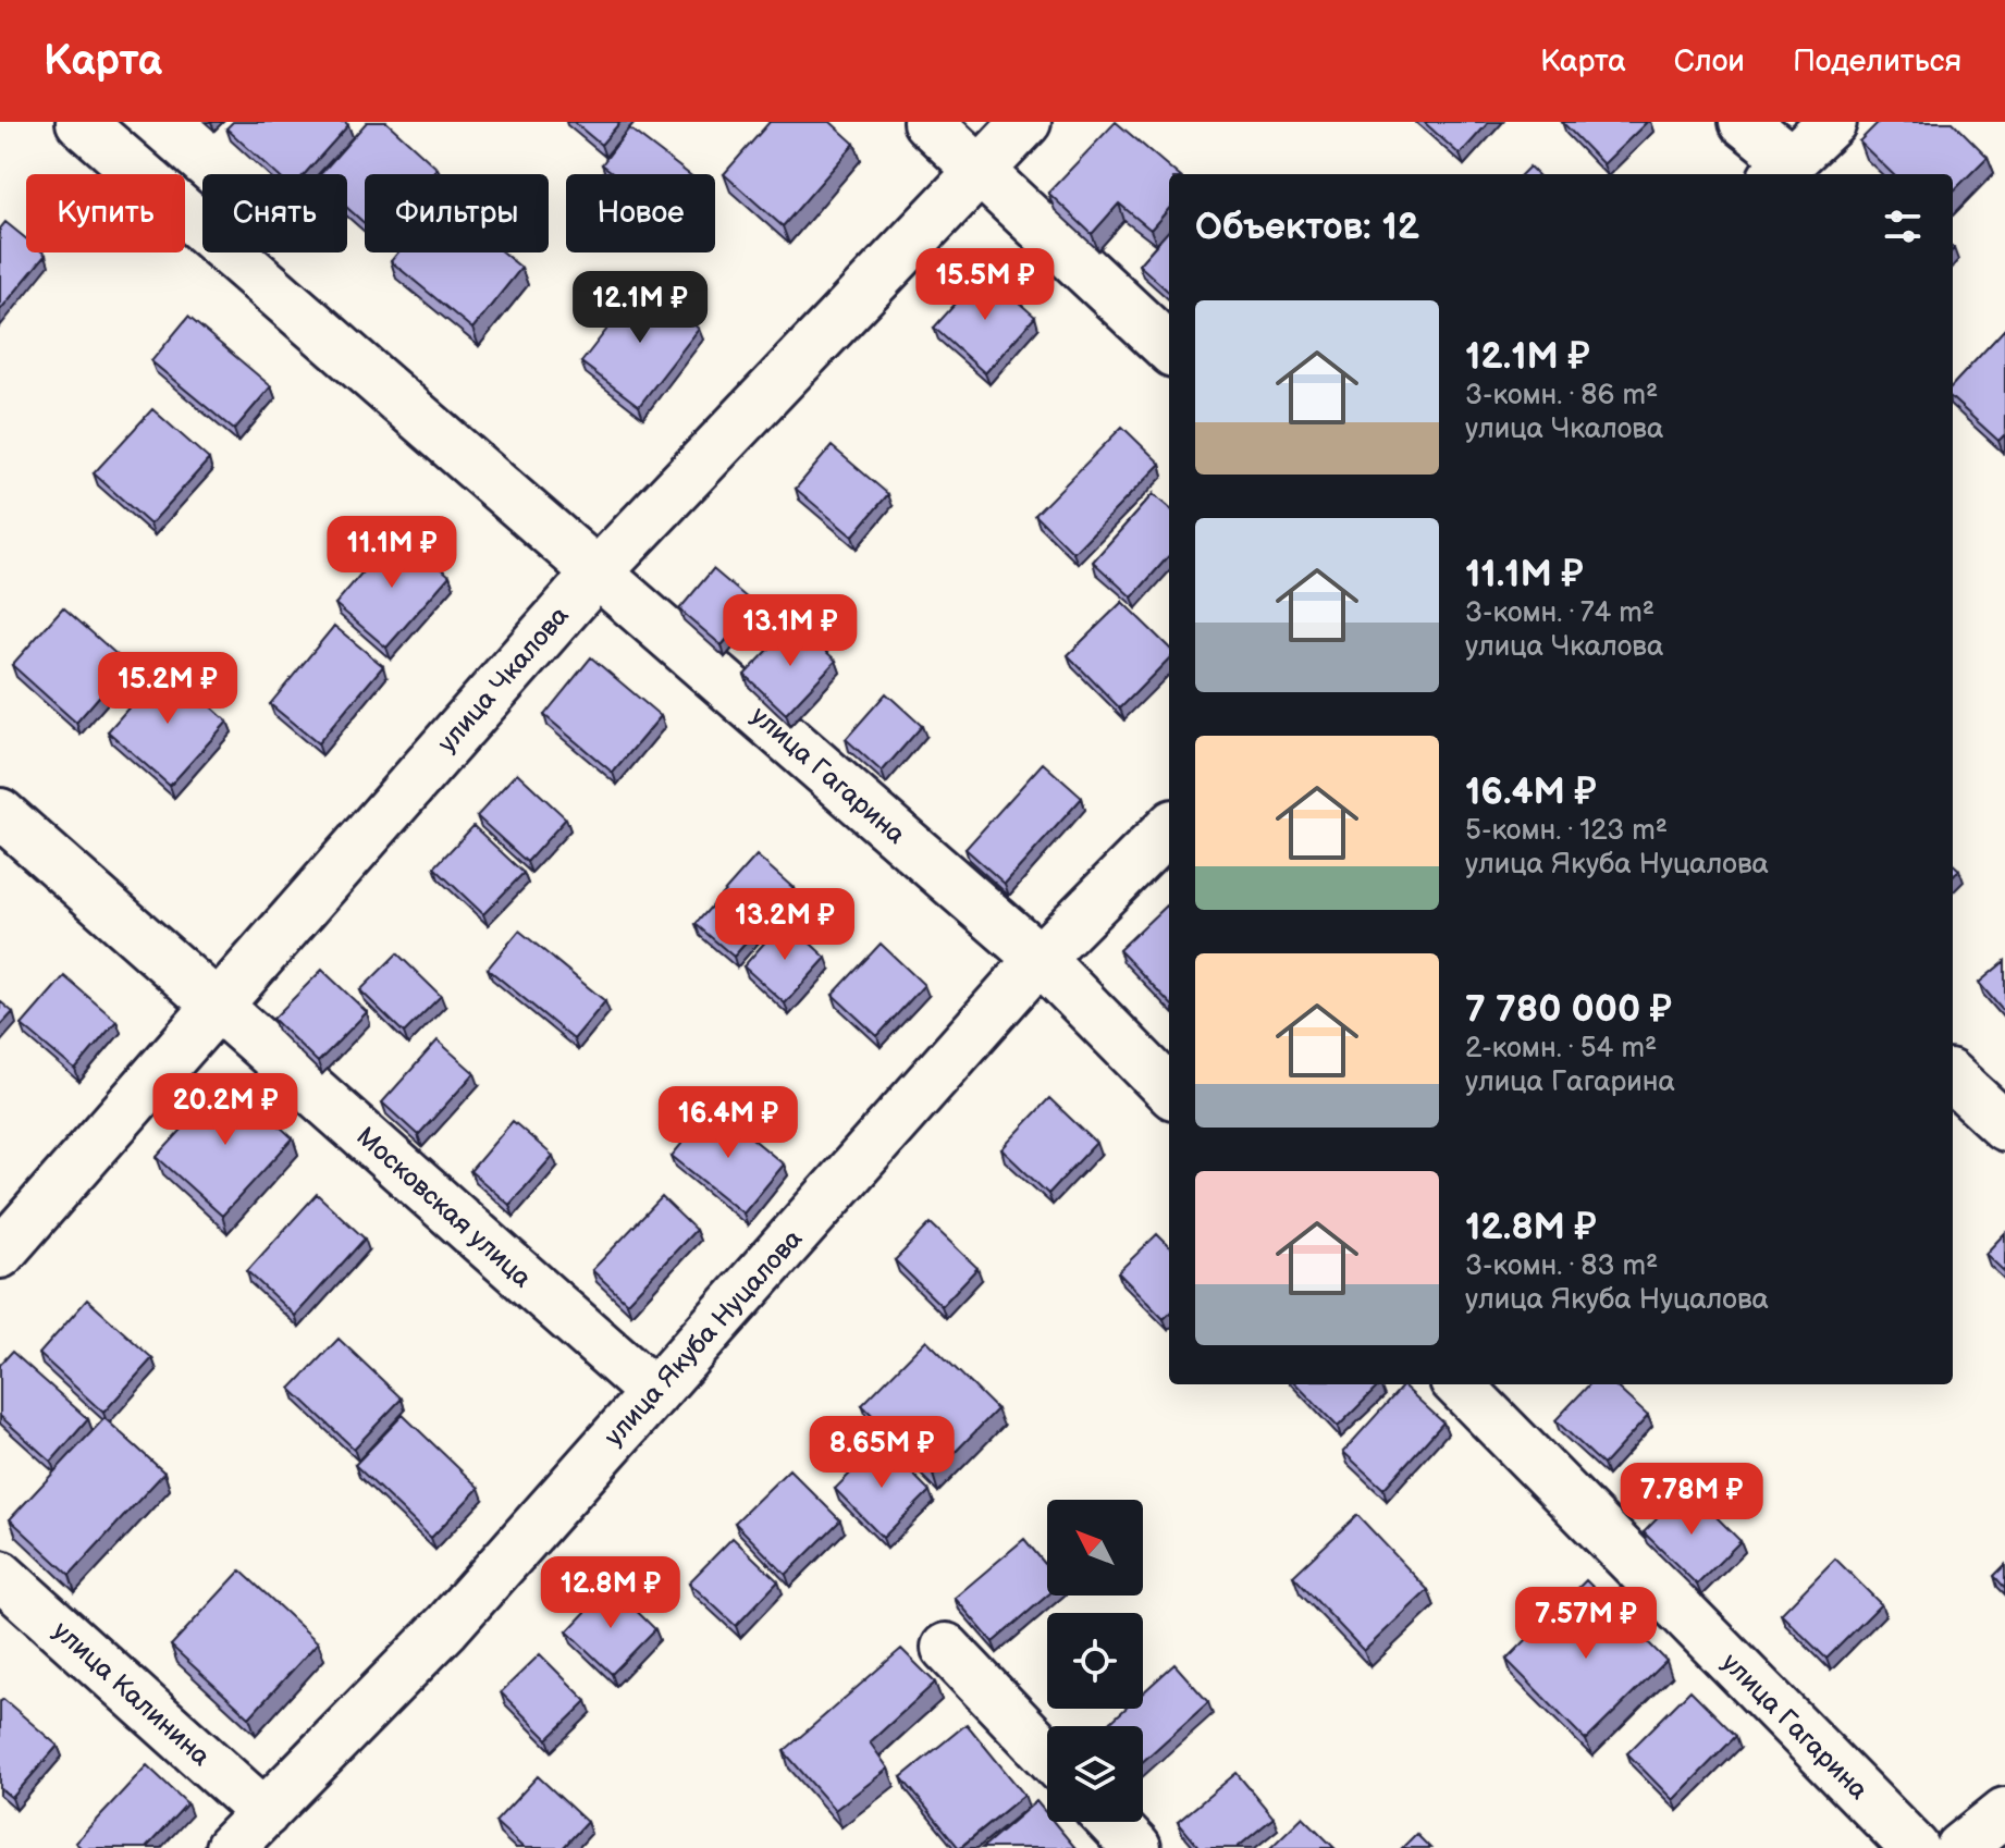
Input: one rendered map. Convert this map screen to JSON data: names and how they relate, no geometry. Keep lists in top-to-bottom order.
{
  "streets": {
    "street": [
      "улица Чкалова",
      "улица Гагарина",
      "Московская улица",
      "улица Якуба Нуцалова",
      "улица Калинина"
    ]
  },
  "crossings": [
    ["улица Чкалова", "улица Гагарина"],
    ["улица Чкалова", "Московская улица"],
    ["улица Гагарина", "улица Якуба Нуцалова"],
    ["Московская улица", "улица Якуба Нуцалова"],
    ["улица Якуба Нуцалова", "улица Калинина"]
  ],
  "north": "top left",
  "page": {
    "header": "Карта",
    "nav": ["Карта", "Слои", "Поделиться"],
    "chip": [
      "Купить",
      "Снять",
      "Фильтры",
      "Новое"
    ],
    "heading": "Объектов: 12",
    "price": [
      "15.5M ₽",
      "12.1M ₽",
      "11.1M ₽",
      "13.1M ₽",
      "15.2M ₽",
      "13.2M ₽",
      "20.2M ₽",
      "16.4M ₽",
      "8.65M ₽",
      "7.78M ₽",
      "12.8M ₽",
      "7.57M ₽"
    ],
    "list": [
      {
        "name": "12.1M ₽",
        "note": "3-комн. · 86 m² · улица Чкалова"
      },
      {
        "name": "11.1M ₽",
        "note": "3-комн. · 74 m² · улица Чкалова"
      },
      {
        "name": "16.4M ₽",
        "note": "5-комн. · 123 m² · улица Якуба Нуцалова"
      },
      {
        "name": "7 780 000 ₽",
        "note": "2-комн. · 54 m² · улица Гагарина"
      },
      {
        "name": "12.8M ₽",
        "note": "3-комн. · 83 m² · улица Якуба Нуцалова"
      }
    ]
  }
}
